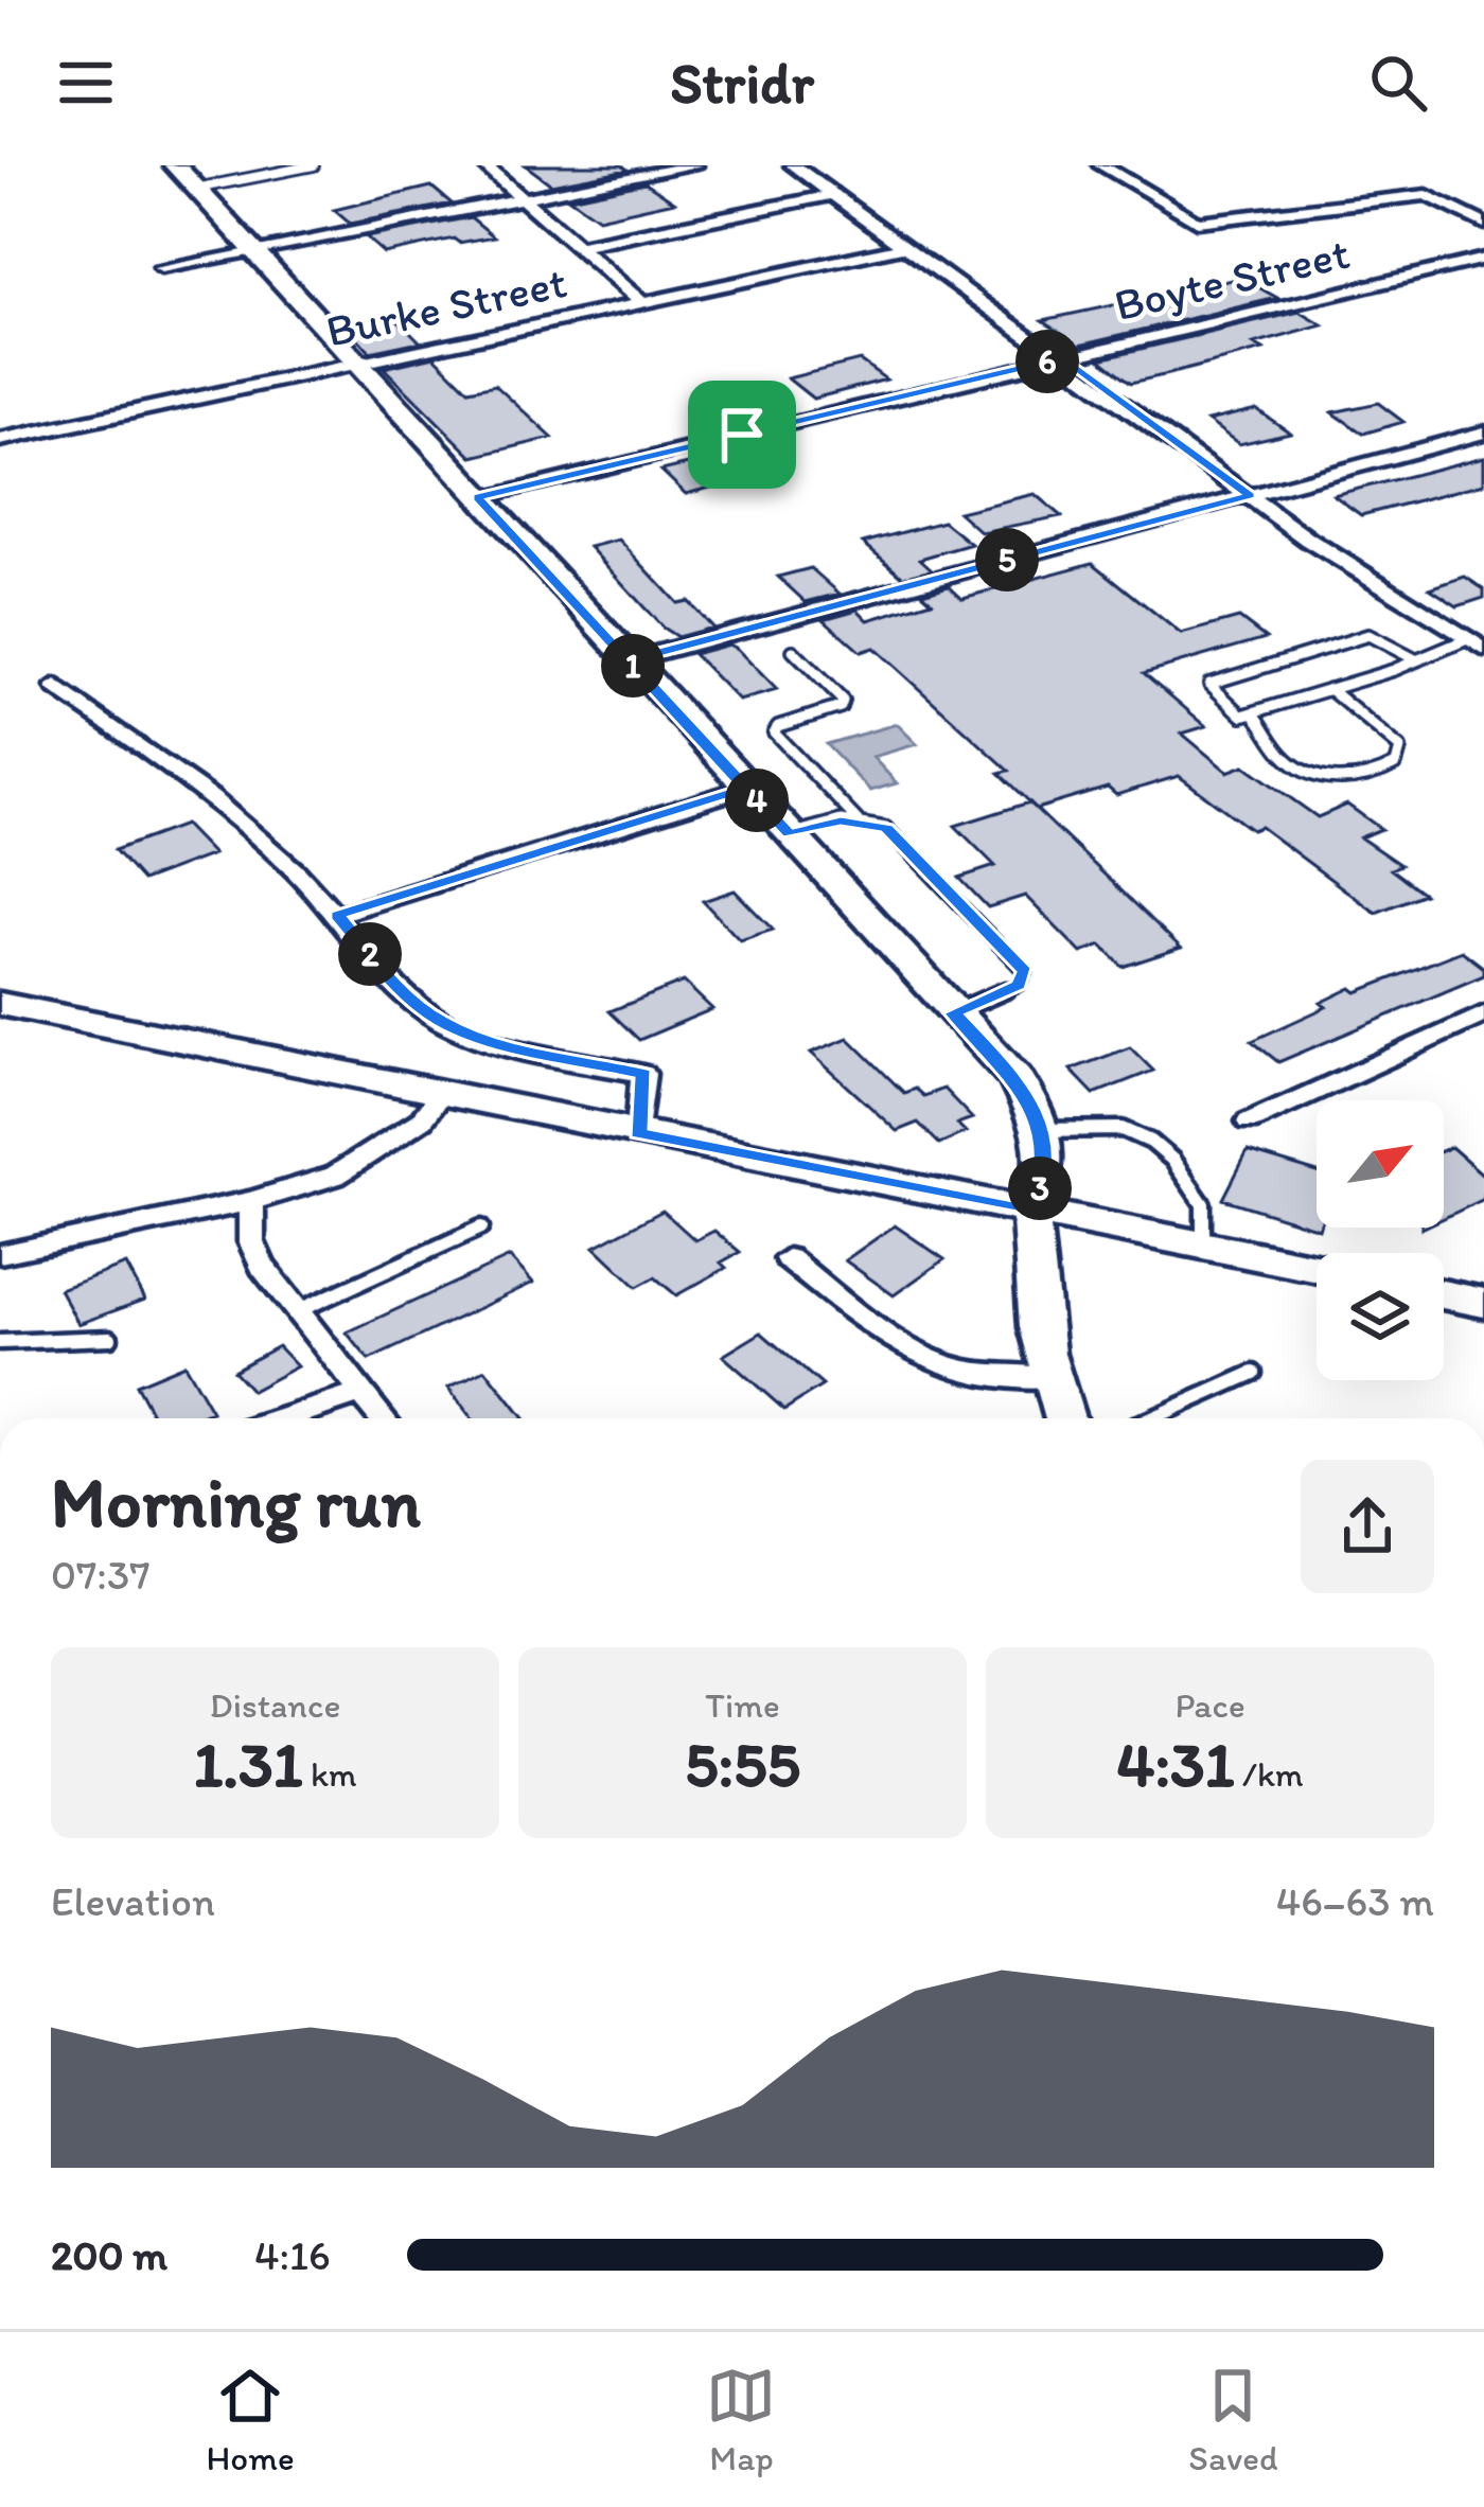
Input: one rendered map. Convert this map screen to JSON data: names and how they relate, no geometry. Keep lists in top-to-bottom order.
{
  "streets": {
    "street": ["Boyte Street", "Burke Street"]
  },
  "north": "top right",
  "page": {
    "header": "Stridr",
    "pins": [
      "6",
      "5",
      "1",
      "4",
      "2",
      "3"
    ],
    "heading": ["Morning run", "07:37"],
    "stats": [
      ["Distance", "1.31 km"],
      ["Time", "5:55"],
      ["Pace", "4:31 /km"]
    ],
    "chart": ["Elevation", "46–63 m"],
    "list": [
      {
        "name": "200 m",
        "note": "4:16"
      }
    ],
    "tabs": ["Home", "Map", "Saved"]
  }
}
